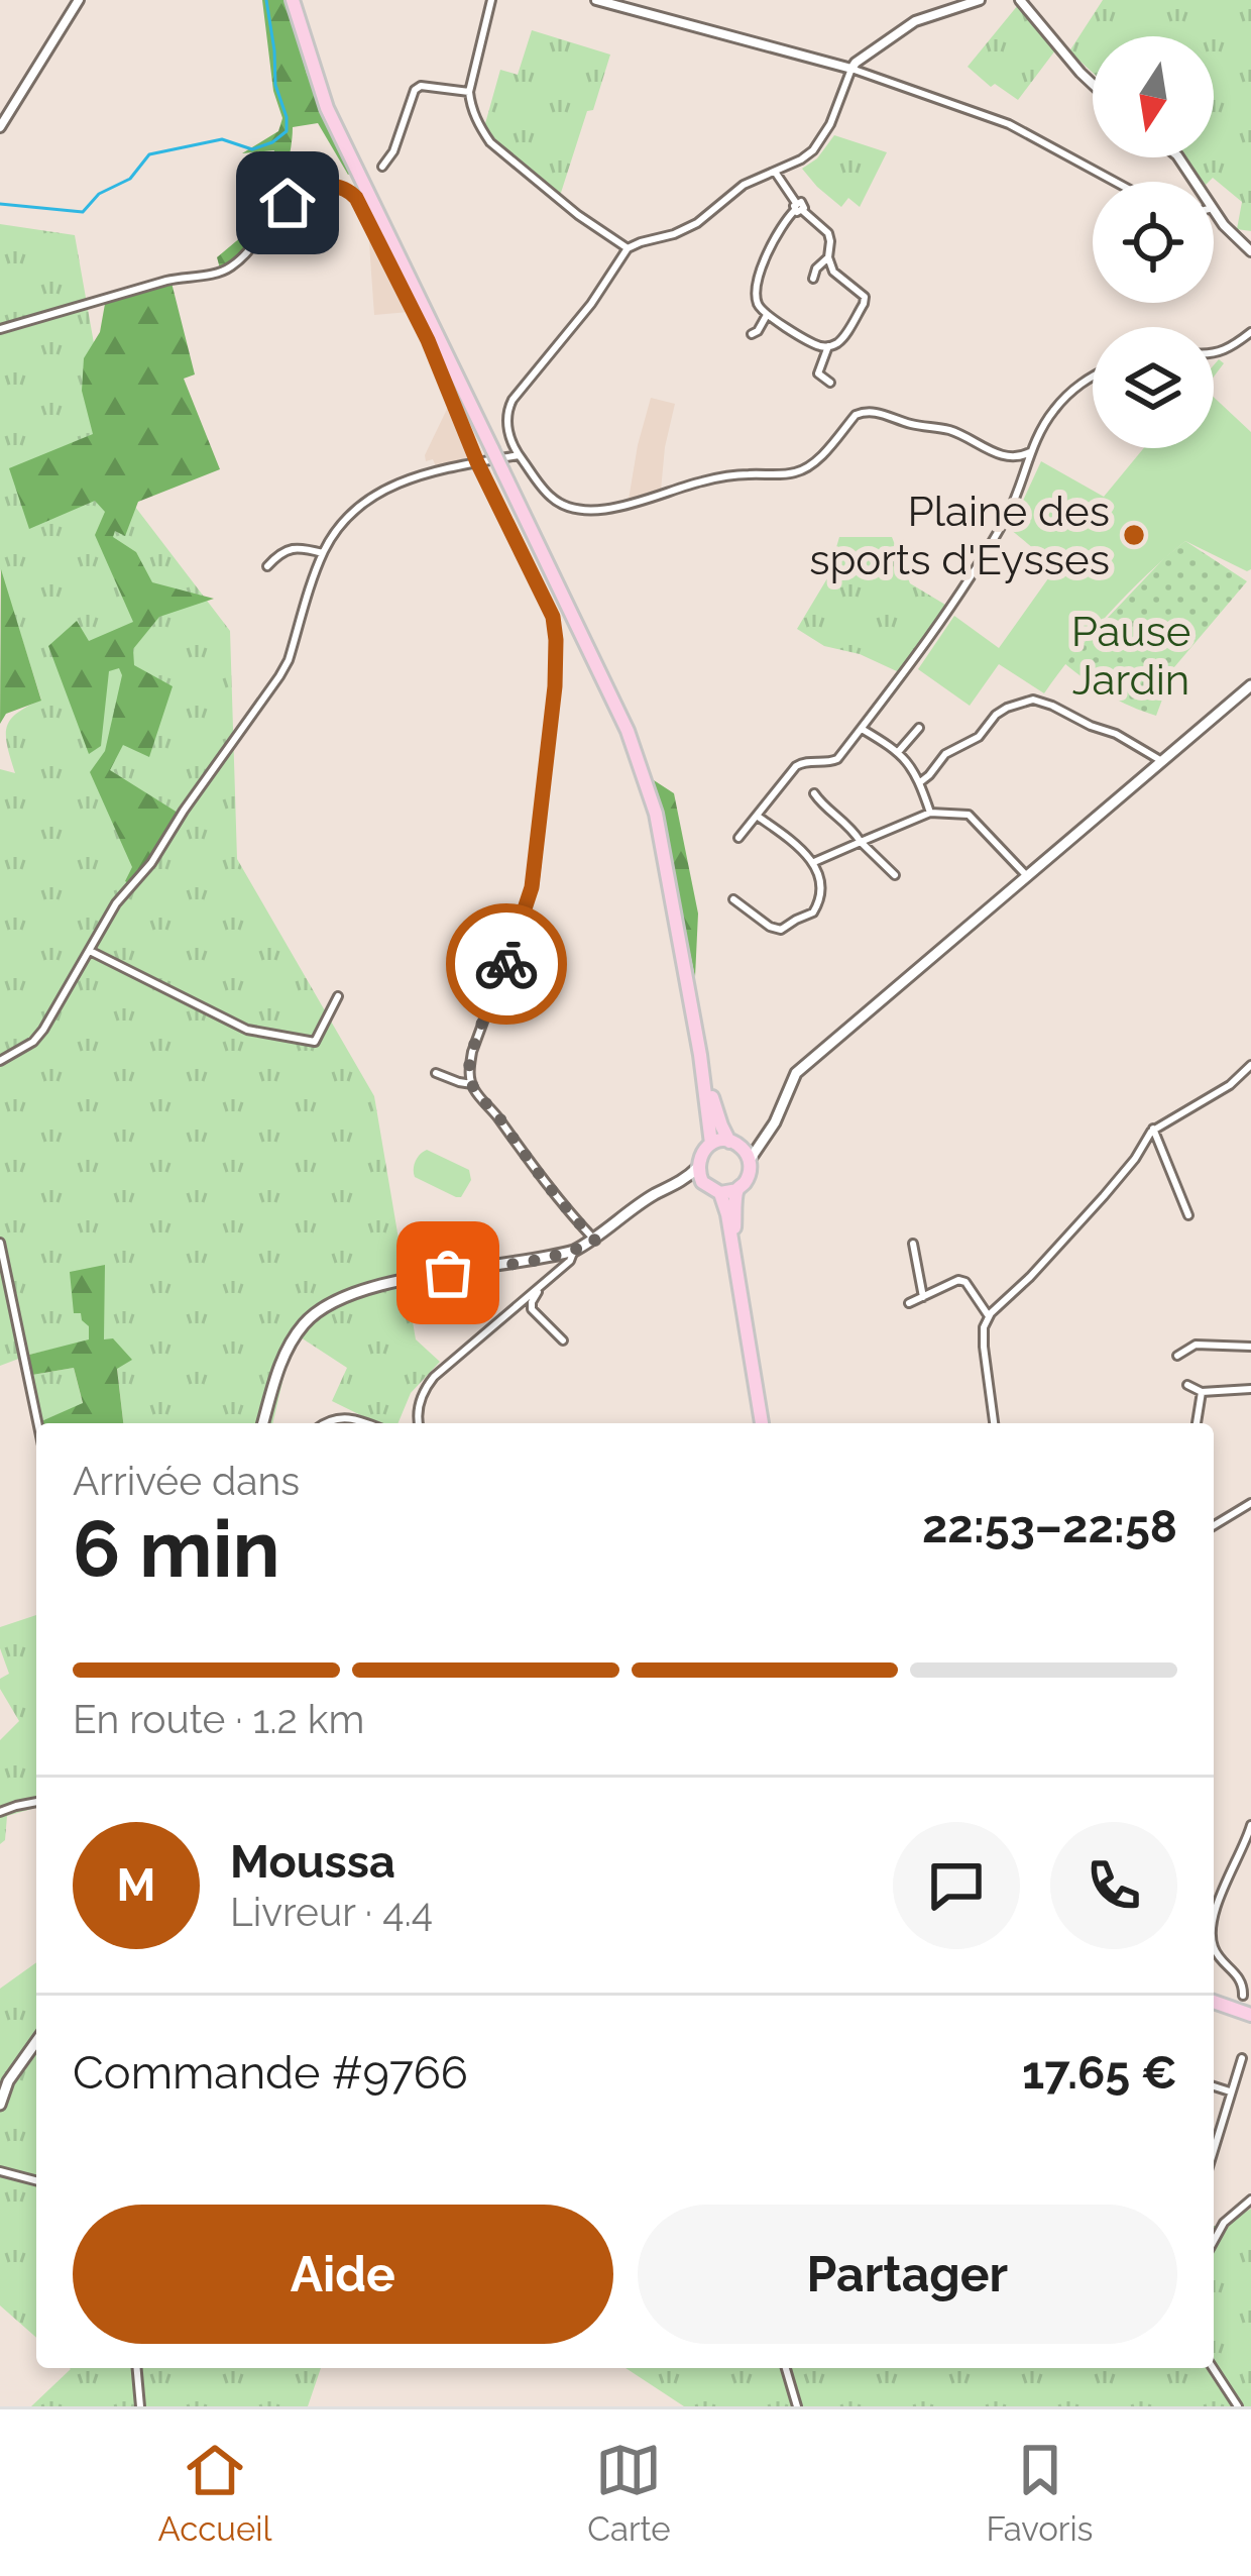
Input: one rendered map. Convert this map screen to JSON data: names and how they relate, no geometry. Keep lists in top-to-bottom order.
{
  "parks": ["Pause Jardin"],
  "places": ["Plaine des sports d'Eysses"],
  "north": "bottom",
  "page": {
    "heading": ["6 min", "Arrivée dans", "22:53–22:58"],
    "panel": [
      "Moussa",
      "Livreur · 4.4",
      "Commande #9766",
      "17.65 €"
    ],
    "bar": "En route · 1.2 km",
    "round": "M",
    "buttons": ["Aide", "Partager"],
    "tabs": ["Accueil", "Carte", "Favoris"]
  }
}
